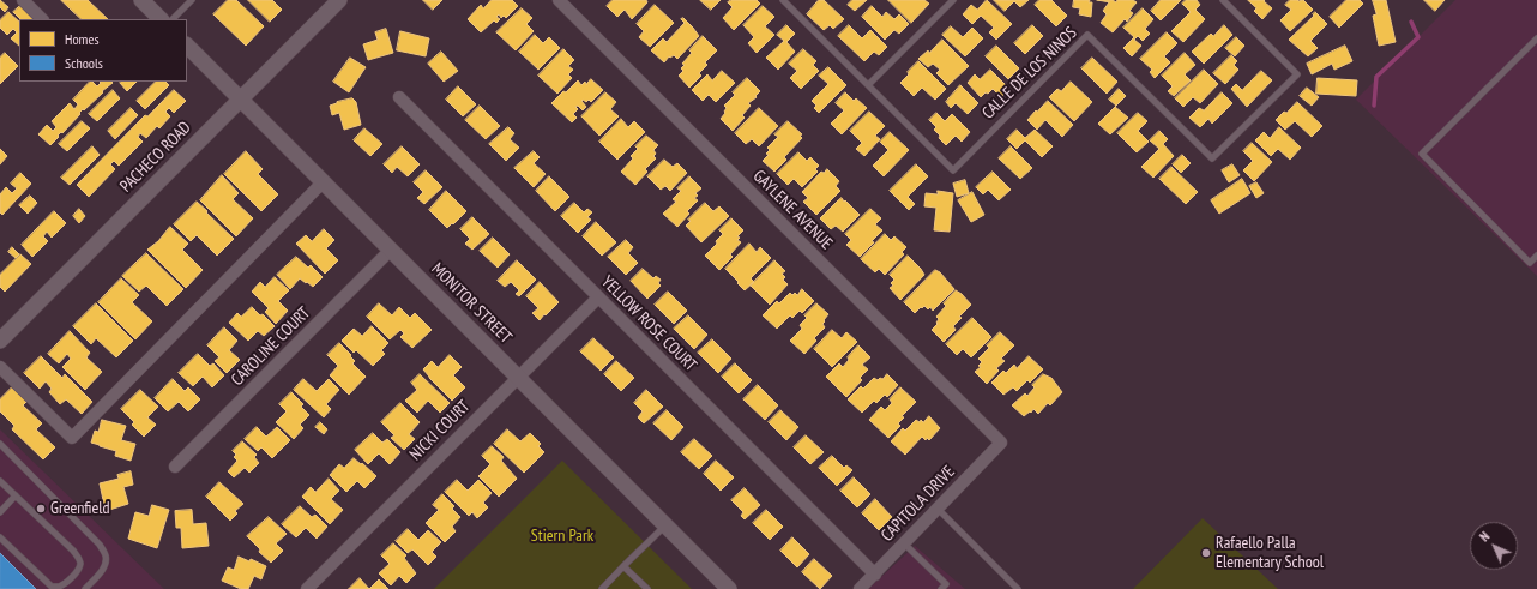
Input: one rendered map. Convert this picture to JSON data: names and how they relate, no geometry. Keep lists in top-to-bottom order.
{
  "streets": {
    "street": [
      "PACHECO ROAD",
      "GAYLENE AVENUE",
      "MONITOR STREET",
      "YELLOW ROSE COURT",
      "CAROLINE COURT",
      "NICKI COURT",
      "CAPITOLA DRIVE"
    ],
    "lane": ["CALLE DE LOS NINOS"]
  },
  "crossings": [
    ["PACHECO ROAD", "MONITOR STREET"],
    ["GAYLENE AVENUE", "CAPITOLA DRIVE"],
    ["MONITOR STREET", "CAROLINE COURT"],
    ["MONITOR STREET", "NICKI COURT"],
    ["YELLOW ROSE COURT", "NICKI COURT"],
    ["YELLOW ROSE COURT", "CAPITOLA DRIVE"]
  ],
  "parks": ["Stiern Park"],
  "places": ["Greenfield", "Rafaello Palla Elementary School"],
  "legend": ["Homes", "Schools"],
  "north": "top left"
}
